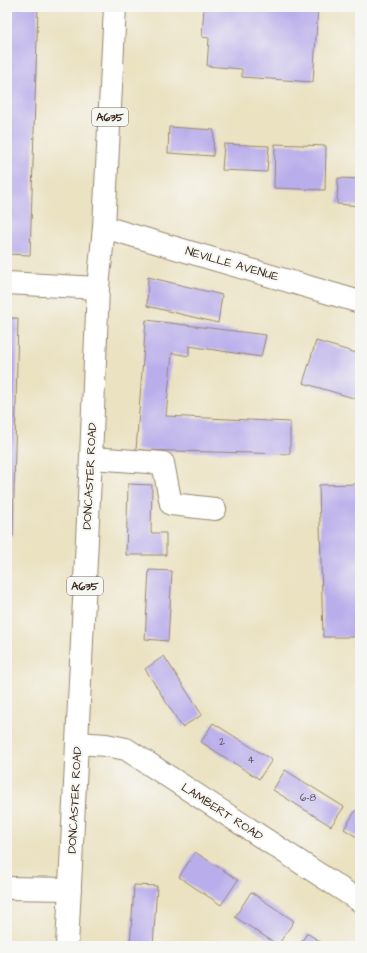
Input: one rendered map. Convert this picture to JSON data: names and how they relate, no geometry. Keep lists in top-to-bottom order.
{
  "streets": {
    "main road": [
      "A635",
      "NEVILLE AVENUE",
      "DONCASTER ROAD",
      "LAMBERT ROAD"
    ]
  },
  "crossings": [
    ["NEVILLE AVENUE", "DONCASTER ROAD"],
    ["DONCASTER ROAD", "LAMBERT ROAD"]
  ],
  "house_numbers": ["2", "4", "6-8"]
}
